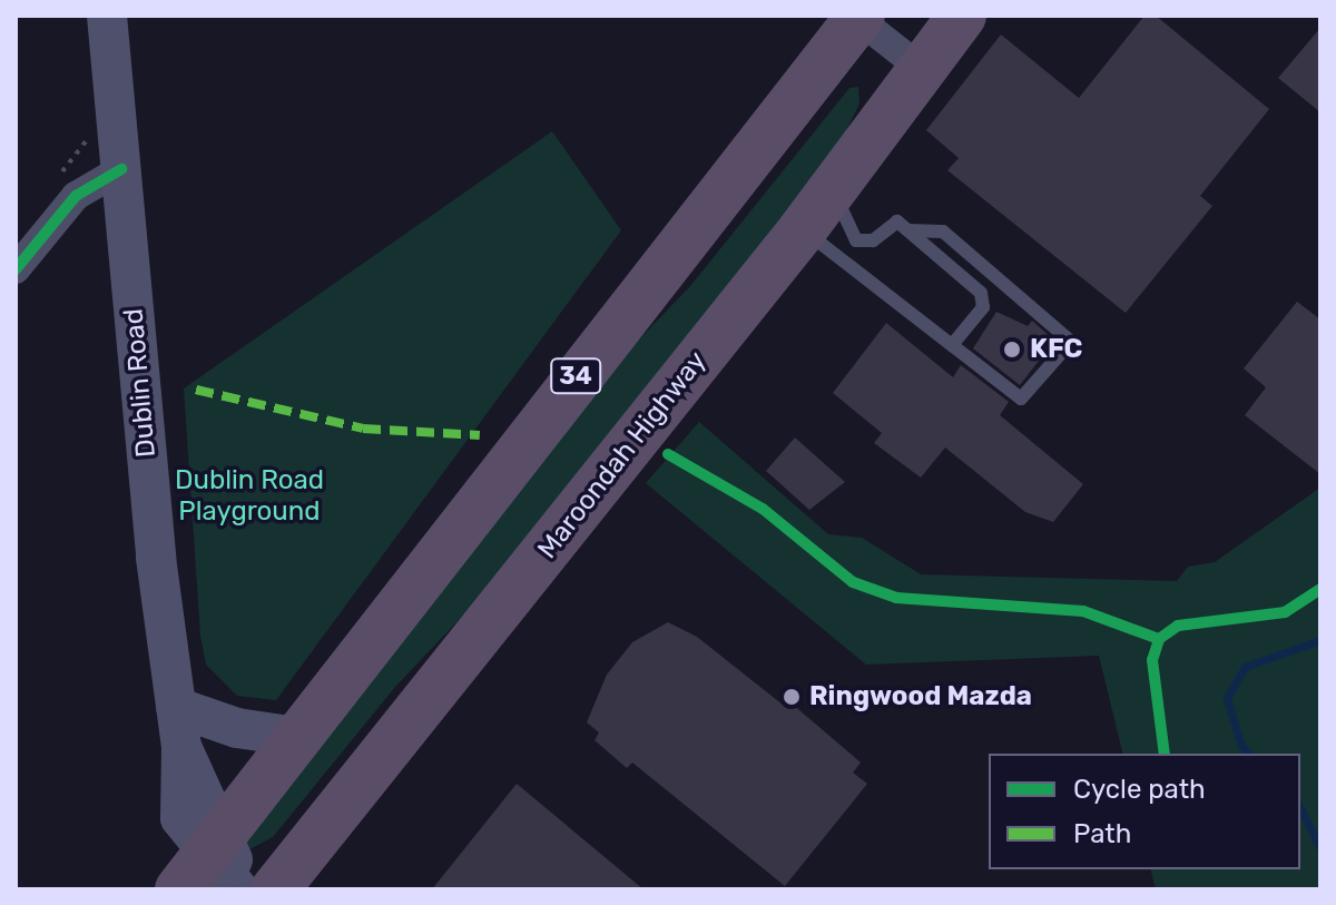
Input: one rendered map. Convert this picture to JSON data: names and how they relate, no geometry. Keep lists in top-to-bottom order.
{
  "streets": {
    "highway": ["34", "Maroondah Highway"],
    "main road": ["Dublin Road"]
  },
  "crossings": [
    ["34", "Dublin Road"]
  ],
  "parks": ["Dublin Road Playground"],
  "places": ["KFC", "Ringwood Mazda"],
  "legend": ["Cycle path", "Path"]
}
